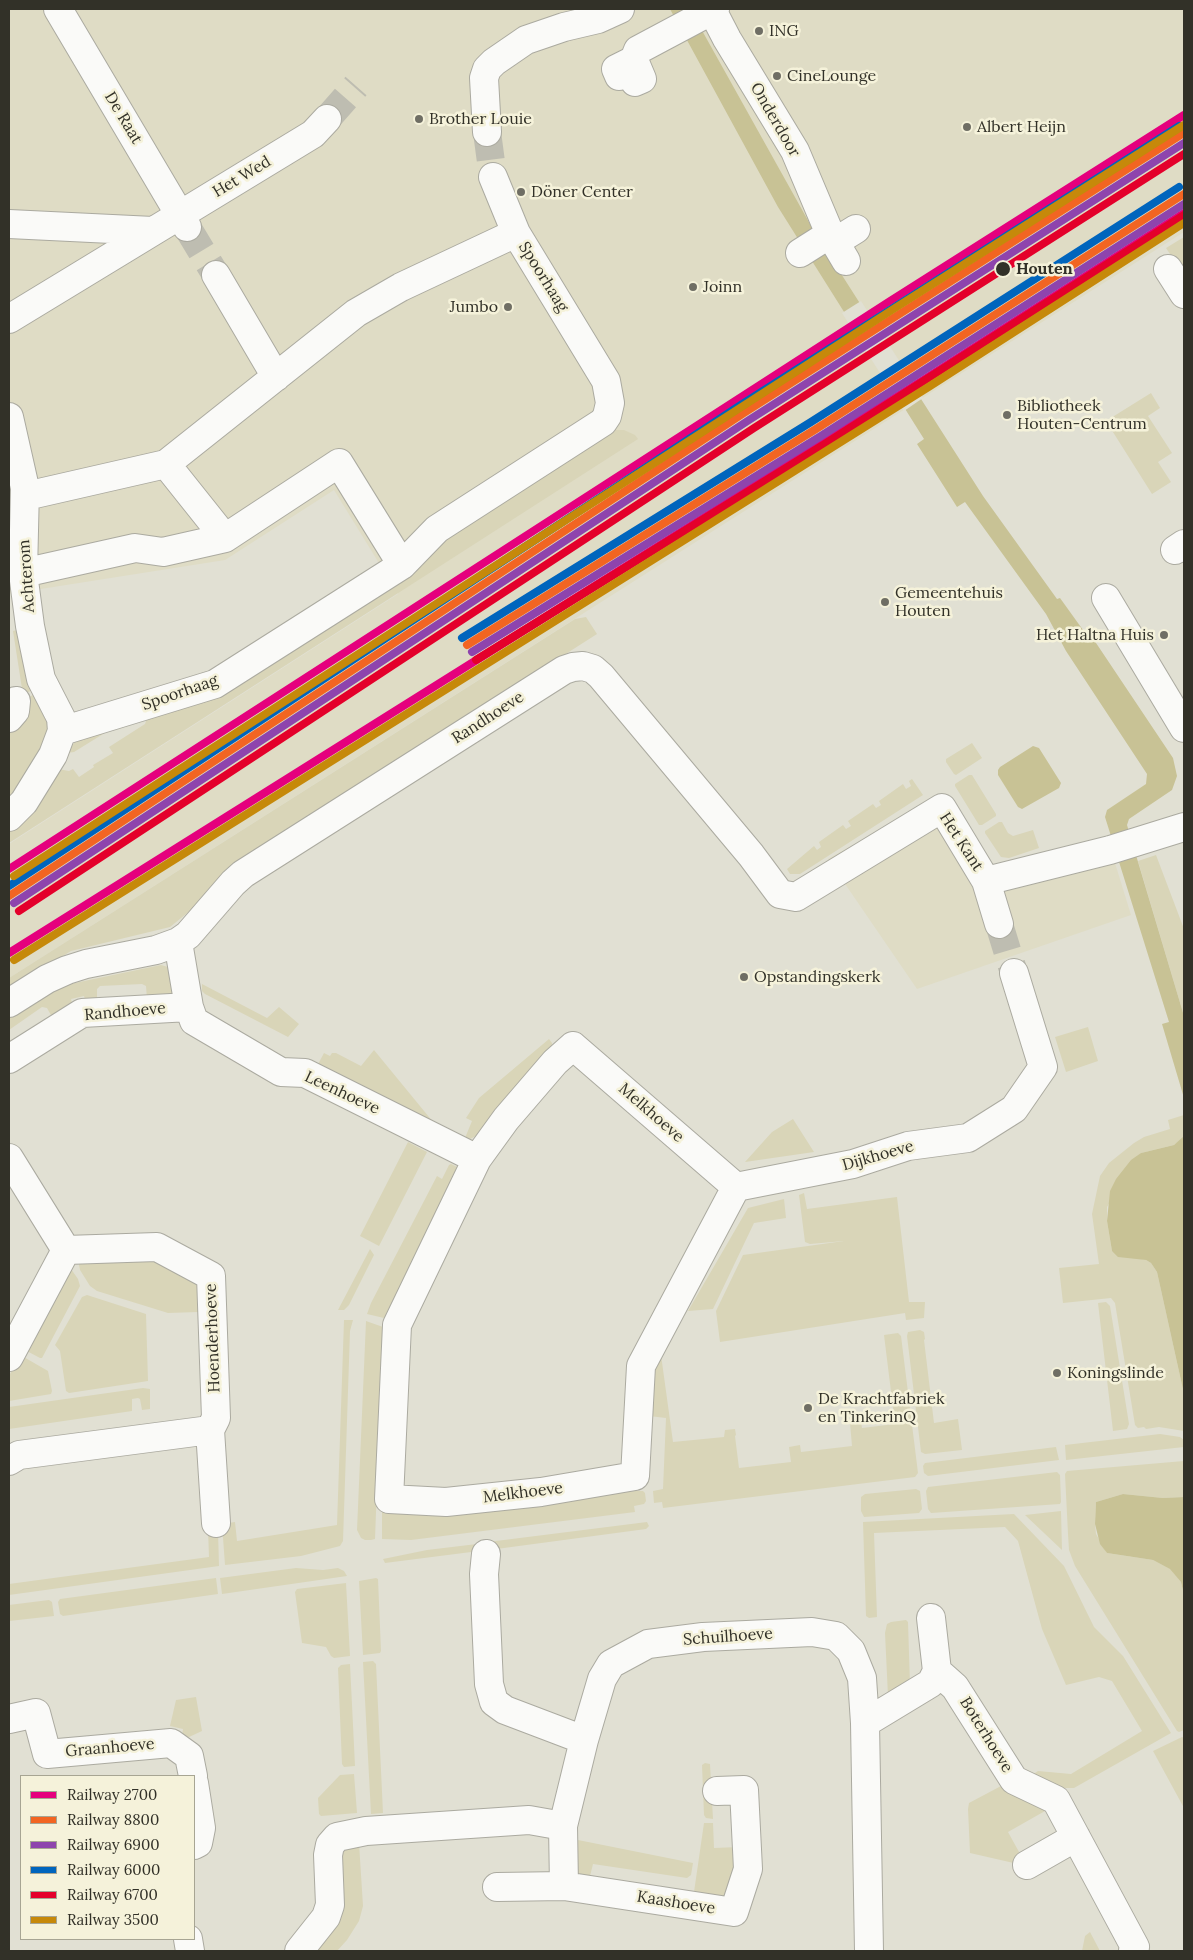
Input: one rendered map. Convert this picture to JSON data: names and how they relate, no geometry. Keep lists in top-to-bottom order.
{
  "streets": {
    "street": [
      "De Raat",
      "Onderdoor",
      "Het Wed",
      "Spoorhaag",
      "Achterom",
      "Randhoeve",
      "Het Kant",
      "Leenhoeve",
      "Melkhoeve",
      "Dijkhoeve",
      "Hoenderhoeve",
      "Schuilhoeve",
      "Boterhoeve",
      "Graanhoeve",
      "Kaashoeve"
    ]
  },
  "crossings": [
    ["De Raat", "Het Wed"],
    ["Spoorhaag", "Achterom"],
    ["Randhoeve", "Het Kant"],
    ["Randhoeve", "Leenhoeve"],
    ["Leenhoeve", "Melkhoeve"],
    ["Melkhoeve", "Dijkhoeve"],
    ["Schuilhoeve", "Kaashoeve"]
  ],
  "places": [
    "ING",
    "CineLounge",
    "Brother Louie",
    "Albert Heijn",
    "Döner Center",
    "Houten",
    "Joinn",
    "Jumbo",
    "Bibliotheek Houten-Centrum",
    "Gemeentehuis Houten",
    "Het Haltna Huis",
    "Opstandingskerk",
    "Koningslinde",
    "De Krachtfabriek en TinkerinQ"
  ],
  "lines": [
    "rail line 2700",
    "rail line 3500",
    "rail line 6000",
    "rail line 8800",
    "rail line 6900",
    "rail line 6700"
  ],
  "legend": [
    "Railway 2700",
    "Railway 8800",
    "Railway 6900",
    "Railway 6000",
    "Railway 6700",
    "Railway 3500"
  ]
}
